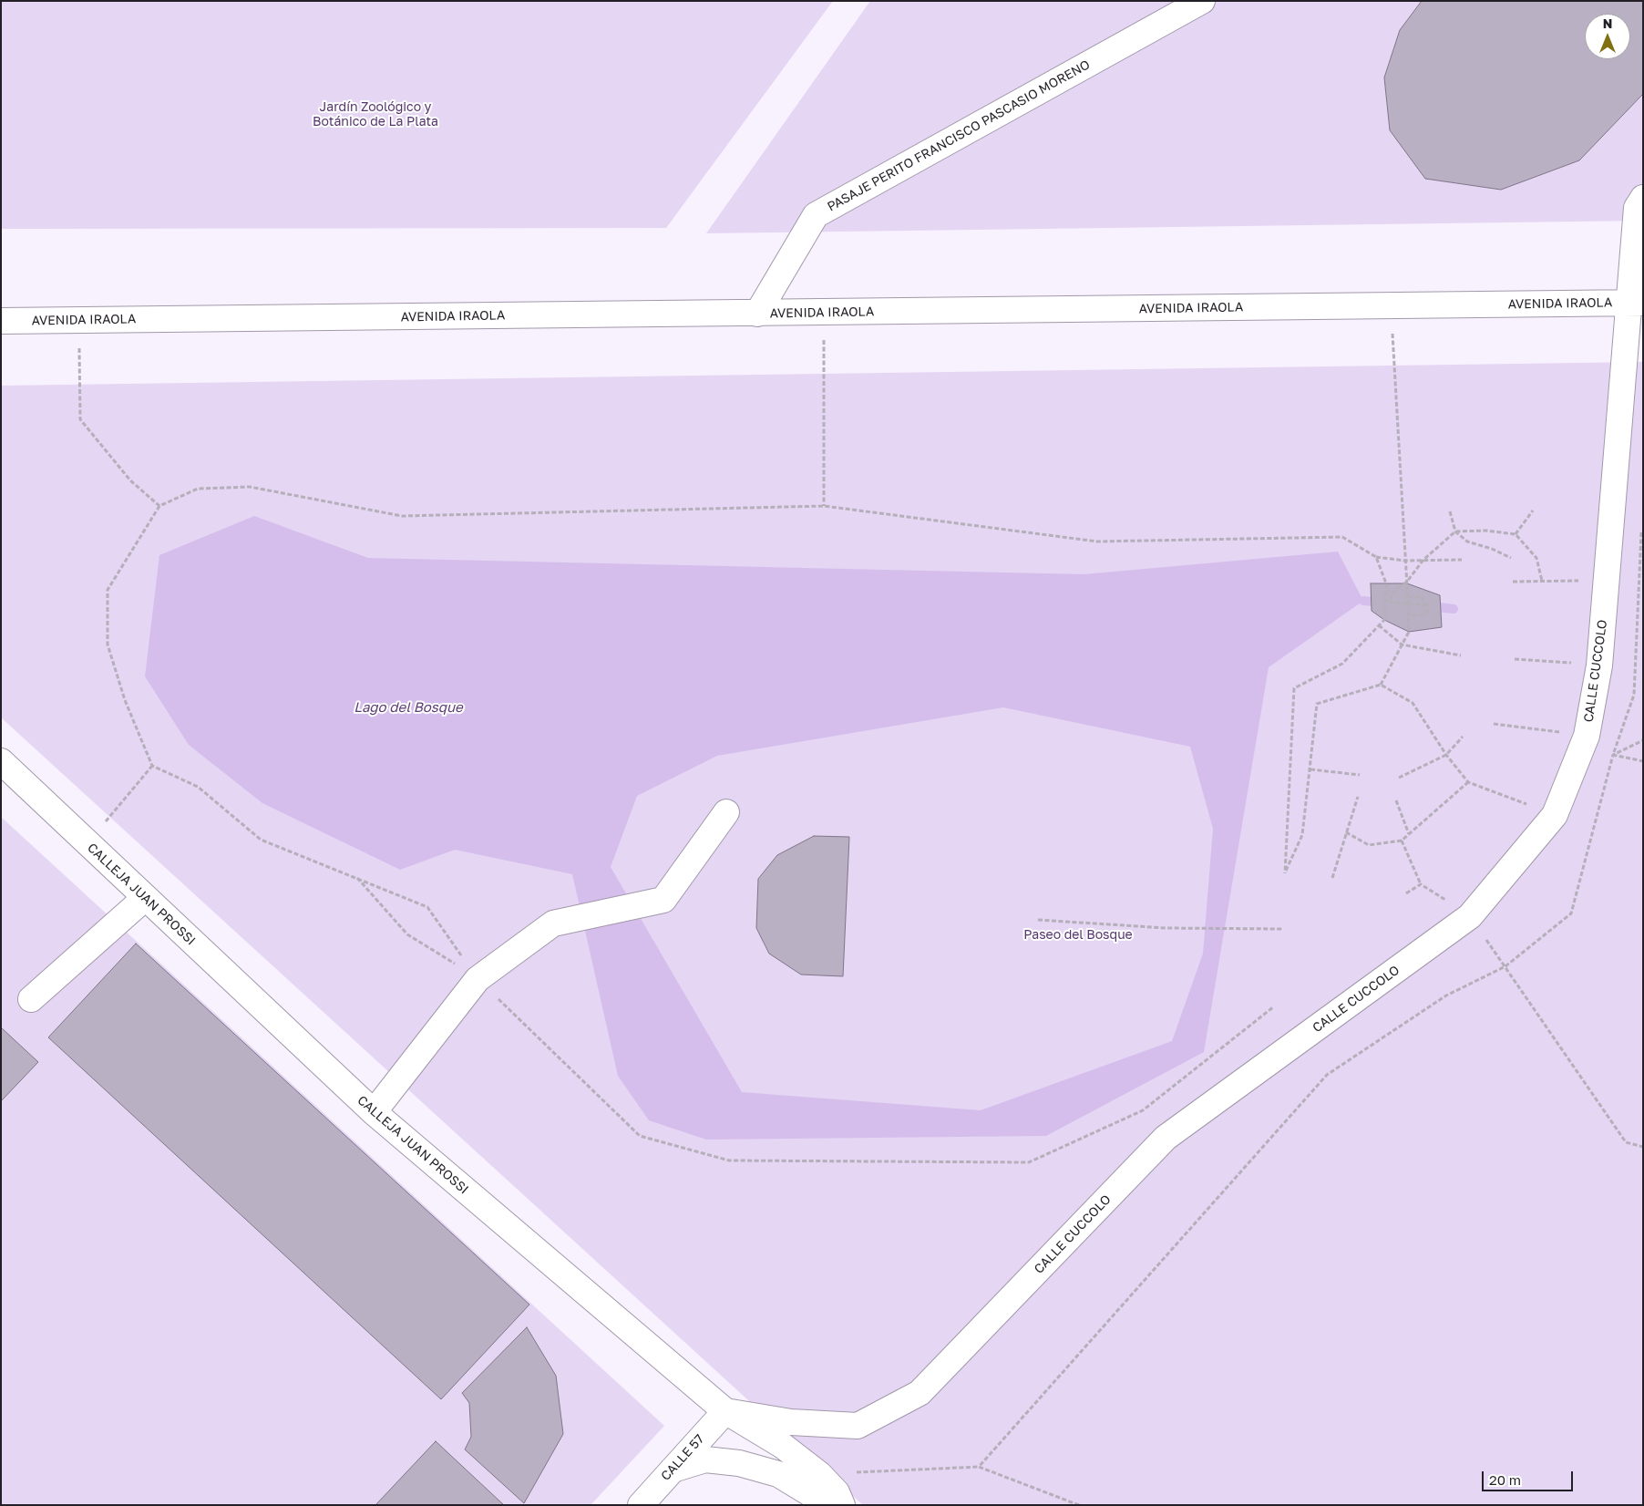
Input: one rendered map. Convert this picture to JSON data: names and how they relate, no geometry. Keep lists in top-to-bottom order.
{
  "streets": {
    "street": [
      "PASAJE PERITO FRANCISCO PASCASIO MORENO",
      "AVENIDA IRAOLA",
      "CALLE CUCCOLO",
      "CALLEJA JUAN PROSSI",
      "CALLE 57"
    ]
  },
  "crossings": [
    ["PASAJE PERITO FRANCISCO PASCASIO MORENO", "AVENIDA IRAOLA"],
    ["AVENIDA IRAOLA", "CALLE CUCCOLO"],
    ["CALLE CUCCOLO", "CALLEJA JUAN PROSSI"],
    ["CALLE CUCCOLO", "CALLE 57"],
    ["CALLEJA JUAN PROSSI", "CALLE 57"]
  ],
  "water": ["Lago del Bosque"],
  "parks": ["Jardín Zoológico y Botánico de La Plata", "Paseo del Bosque"],
  "scale_bar": "20 m",
  "north": "top"
}
